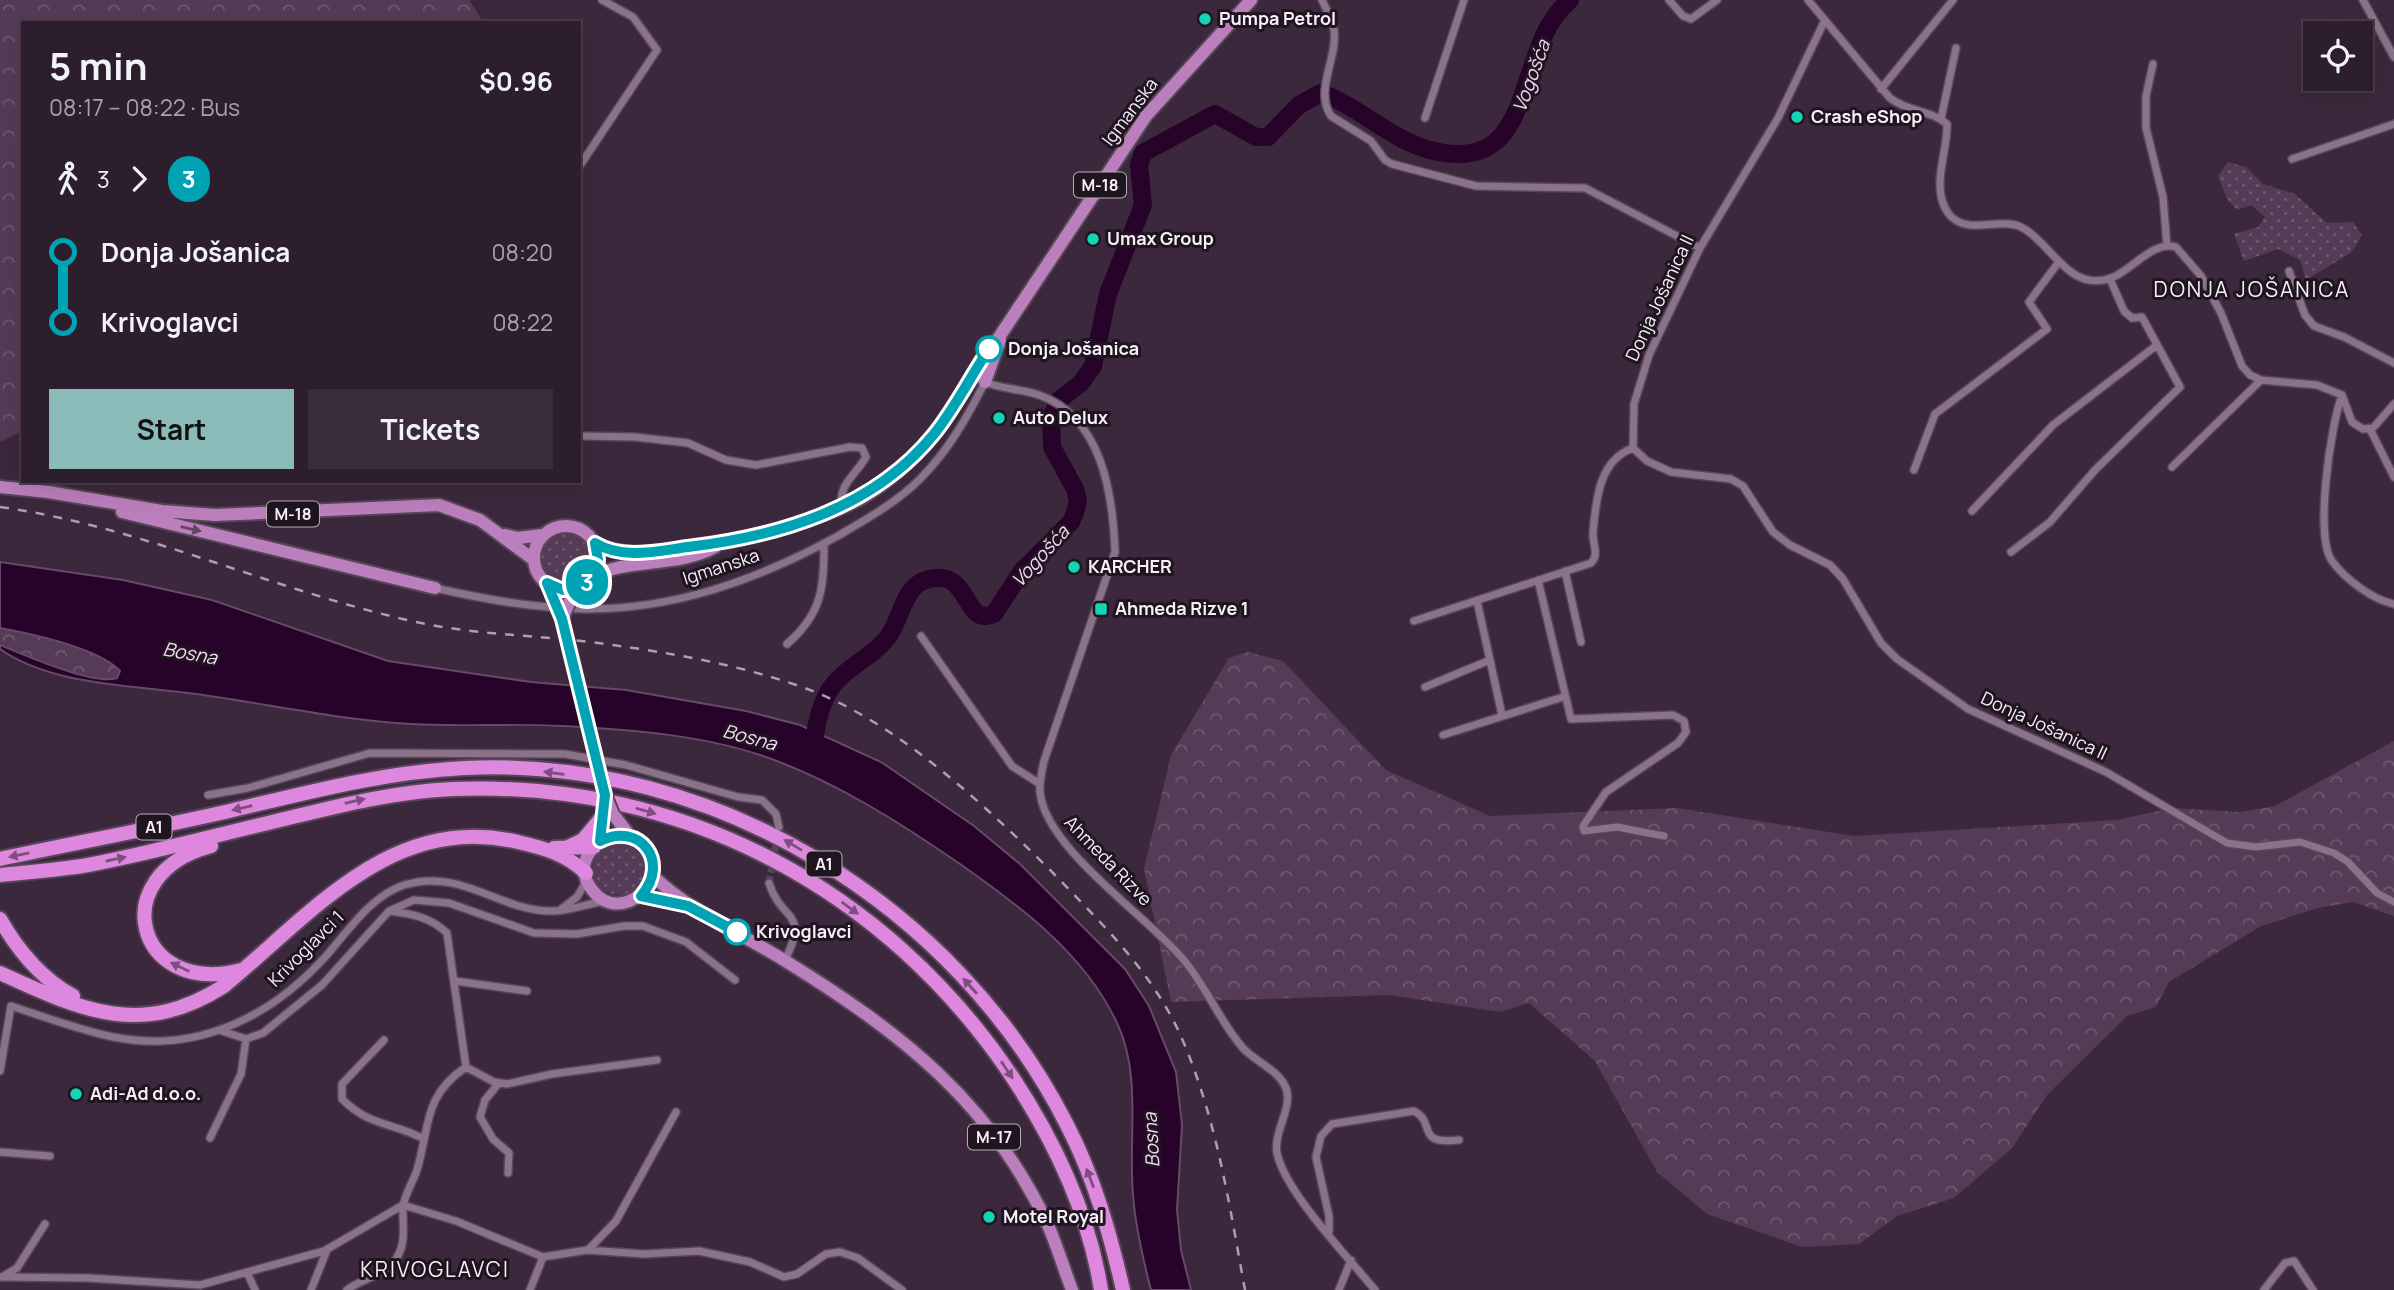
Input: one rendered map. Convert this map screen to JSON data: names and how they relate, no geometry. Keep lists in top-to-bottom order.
{
  "streets": {
    "highway": ["A1"],
    "main road": ["Igmanska", "M-18", "M-17"],
    "street": ["Donja Jošanica II", "Ahmeda Rizve", "Krivoglavci 1"]
  },
  "crossings": [
    ["Igmanska", "M-18"],
    ["Krivoglavci 1", "M-17"]
  ],
  "districts": ["DONJA JOŠANICA", "KRIVOGLAVCI"],
  "water": ["Vogošća", "Bosna"],
  "places": {
    "other": [
      "Pumpa Petrol",
      "Crash eShop",
      "Umax Group",
      "Donja Jošanica",
      "Auto Delux",
      "KARCHER",
      "Krivoglavci",
      "Adi-Ad d.o.o.",
      "Motel Royal"
    ],
    "transit": ["Ahmeda Rizve 1"]
  },
  "lines": ["bus line 3"],
  "page": {
    "on_map": "3",
    "heading": ["5 min", "08:17 – 08:22 · Bus", "$0.96"],
    "legs": ["3", "3"],
    "list": [
      {
        "name": "Donja Jošanica",
        "value": "08:20"
      },
      {
        "name": "Krivoglavci",
        "value": "08:22"
      }
    ],
    "buttons": ["Start", "Tickets"]
  }
}
